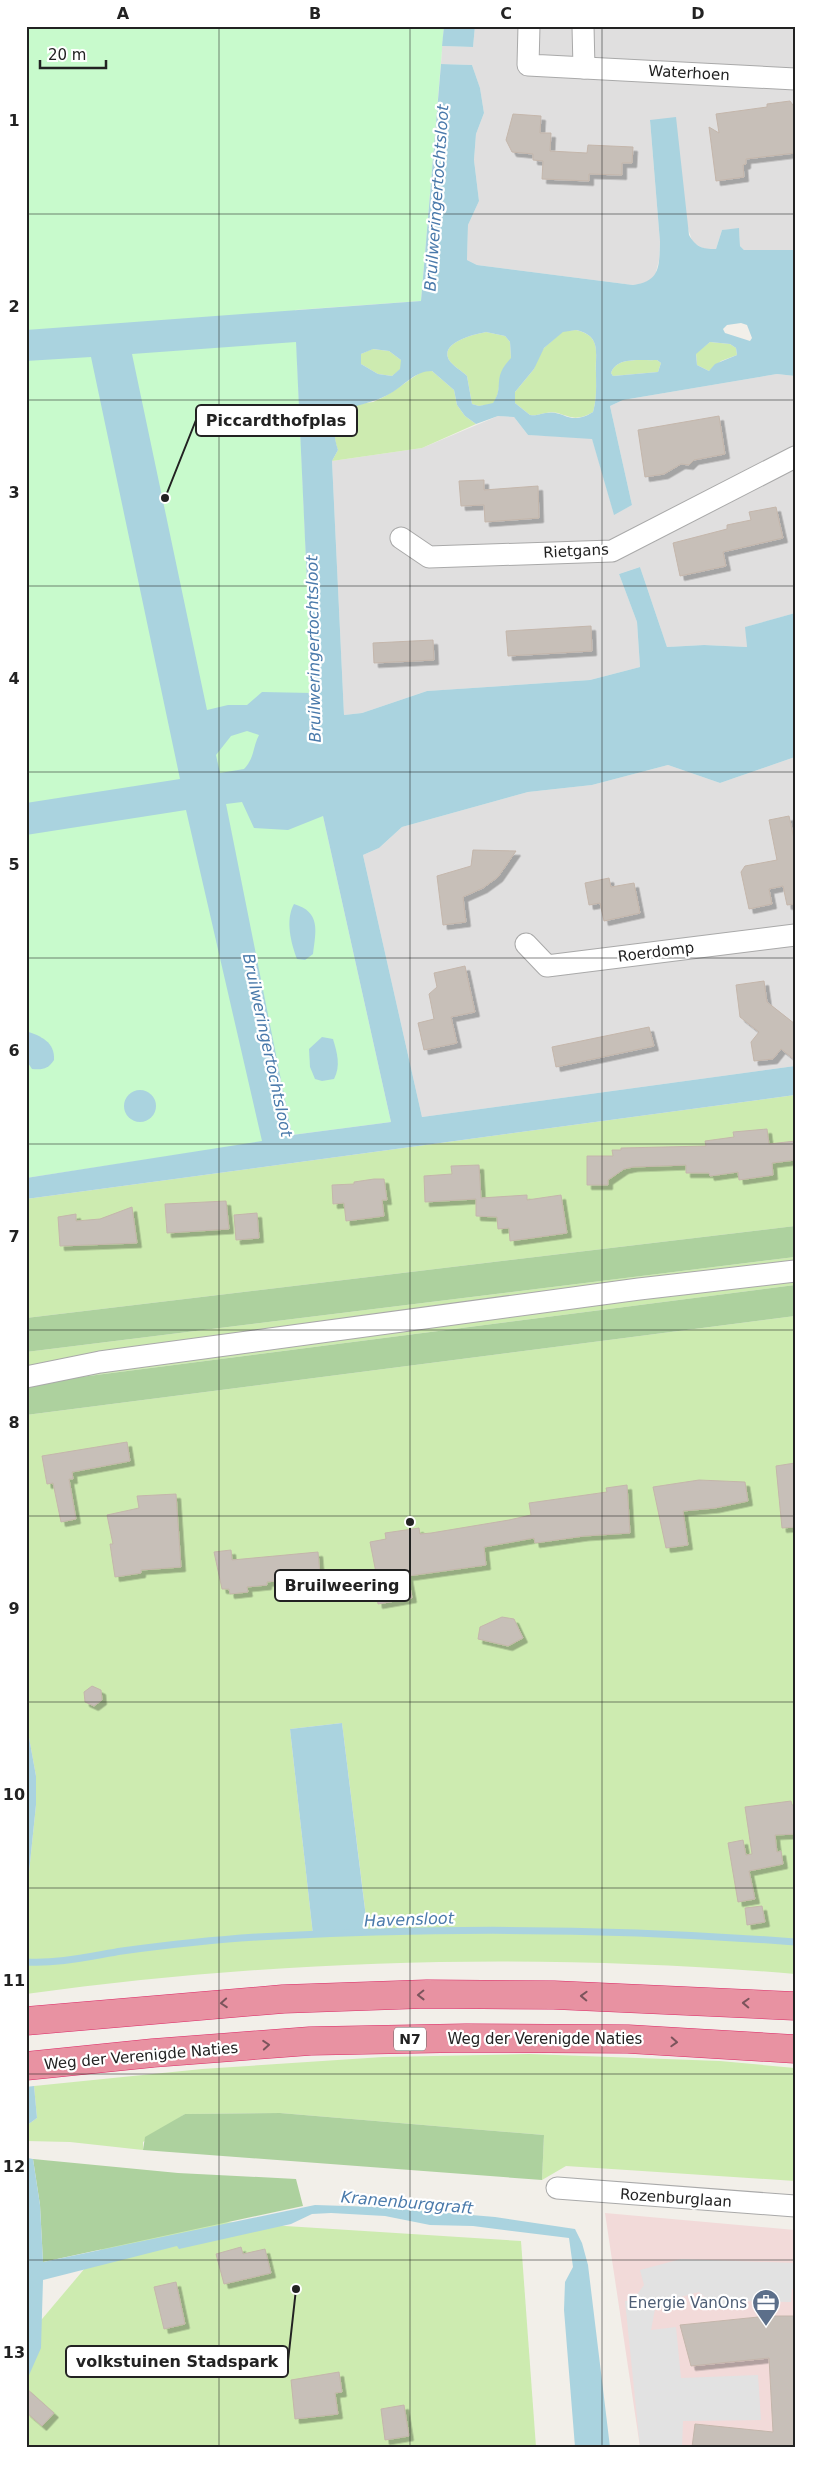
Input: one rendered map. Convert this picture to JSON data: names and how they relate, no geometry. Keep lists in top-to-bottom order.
{
  "streets": {
    "highway": ["N7", "Weg der Verenigde Naties"],
    "street": [
      "Waterhoen",
      "Rietgans",
      "Roerdomp",
      "Rozenburglaan"
    ]
  },
  "water": ["Bruilweringertochtsloot", "Havensloot", "Kranenburggraft"],
  "places": {
    "other": ["Piccardthofplas", "Bruilweering", "volkstuinen Stadspark"],
    "office": ["Energie VanOns"]
  },
  "scale_bar": "20 m",
  "grid": {
    "columns": [
      "A",
      "B",
      "C",
      "D"
    ],
    "rows": [
      "1",
      "2",
      "3",
      "4",
      "5",
      "6",
      "7",
      "8",
      "9",
      "10",
      "11",
      "12",
      "13"
    ]
  }
}
